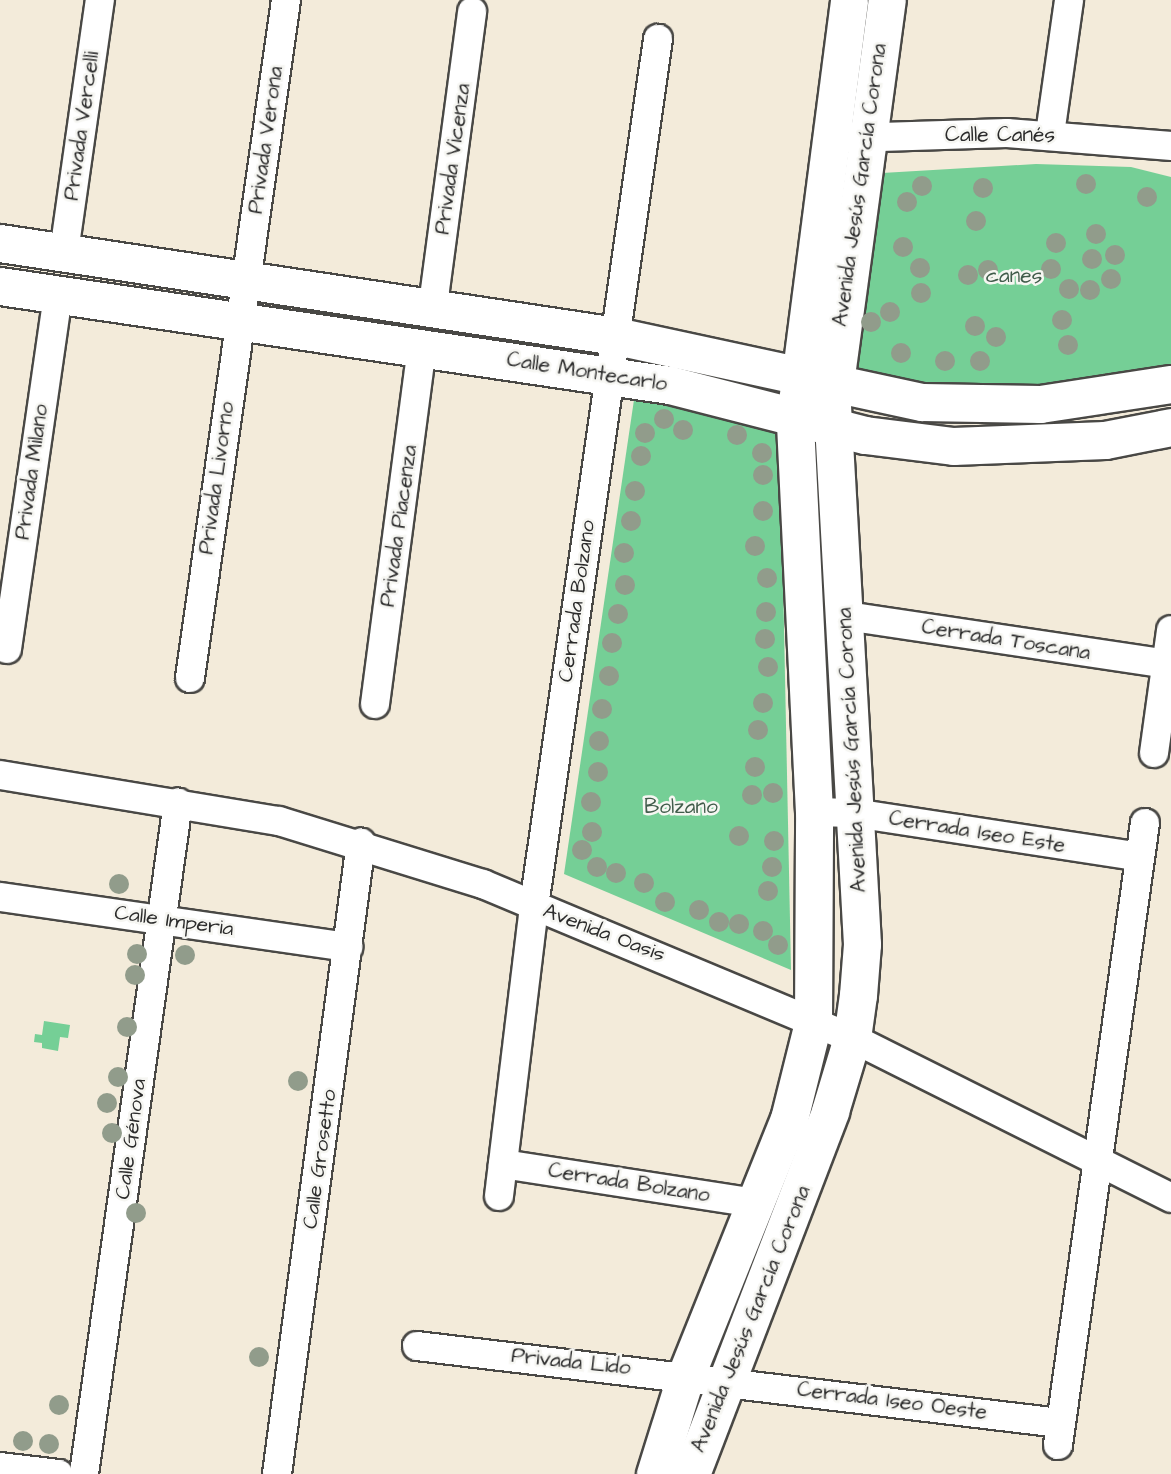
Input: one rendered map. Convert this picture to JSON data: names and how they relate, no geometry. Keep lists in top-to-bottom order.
{
  "streets": {
    "street": [
      "Privada Vercelli",
      "Calle Canés",
      "Privada Verona",
      "Privada Vicenza",
      "Avenida Jesús García Corona",
      "Calle Montecarlo",
      "Privada Milano",
      "Privada Livorno",
      "Privada Piacenza",
      "Cerrada Bolzano",
      "Cerrada Toscana",
      "Cerrada Iseo Este",
      "Calle Imperia",
      "Avenida Oasis",
      "Calle Génova",
      "Calle Grosetto",
      "Privada Lido",
      "Cerrada Iseo Oeste"
    ]
  },
  "crossings": [
    ["Privada Vercelli", "Calle Montecarlo"],
    ["Calle Canés", "Avenida Jesús García Corona"],
    ["Privada Verona", "Calle Montecarlo"],
    ["Privada Verona", "Privada Livorno"],
    ["Privada Vicenza", "Calle Montecarlo"],
    ["Avenida Jesús García Corona", "Calle Montecarlo"],
    ["Avenida Jesús García Corona", "Cerrada Bolzano"],
    ["Avenida Jesús García Corona", "Cerrada Toscana"],
    ["Avenida Jesús García Corona", "Cerrada Iseo Este"],
    ["Avenida Jesús García Corona", "Avenida Oasis"],
    ["Avenida Jesús García Corona", "Privada Lido"],
    ["Avenida Jesús García Corona", "Cerrada Iseo Oeste"],
    ["Calle Montecarlo", "Privada Milano"],
    ["Calle Montecarlo", "Privada Livorno"],
    ["Calle Montecarlo", "Privada Piacenza"],
    ["Calle Montecarlo", "Cerrada Bolzano"],
    ["Cerrada Bolzano", "Avenida Oasis"],
    ["Calle Imperia", "Calle Génova"],
    ["Calle Imperia", "Calle Grosetto"],
    ["Avenida Oasis", "Calle Génova"],
    ["Avenida Oasis", "Calle Grosetto"],
    ["Avenida Oasis", "Cerrada Iseo Oeste"],
    ["Privada Lido", "Cerrada Iseo Oeste"]
  ],
  "parks": ["canes", "Bolzano"]
}
